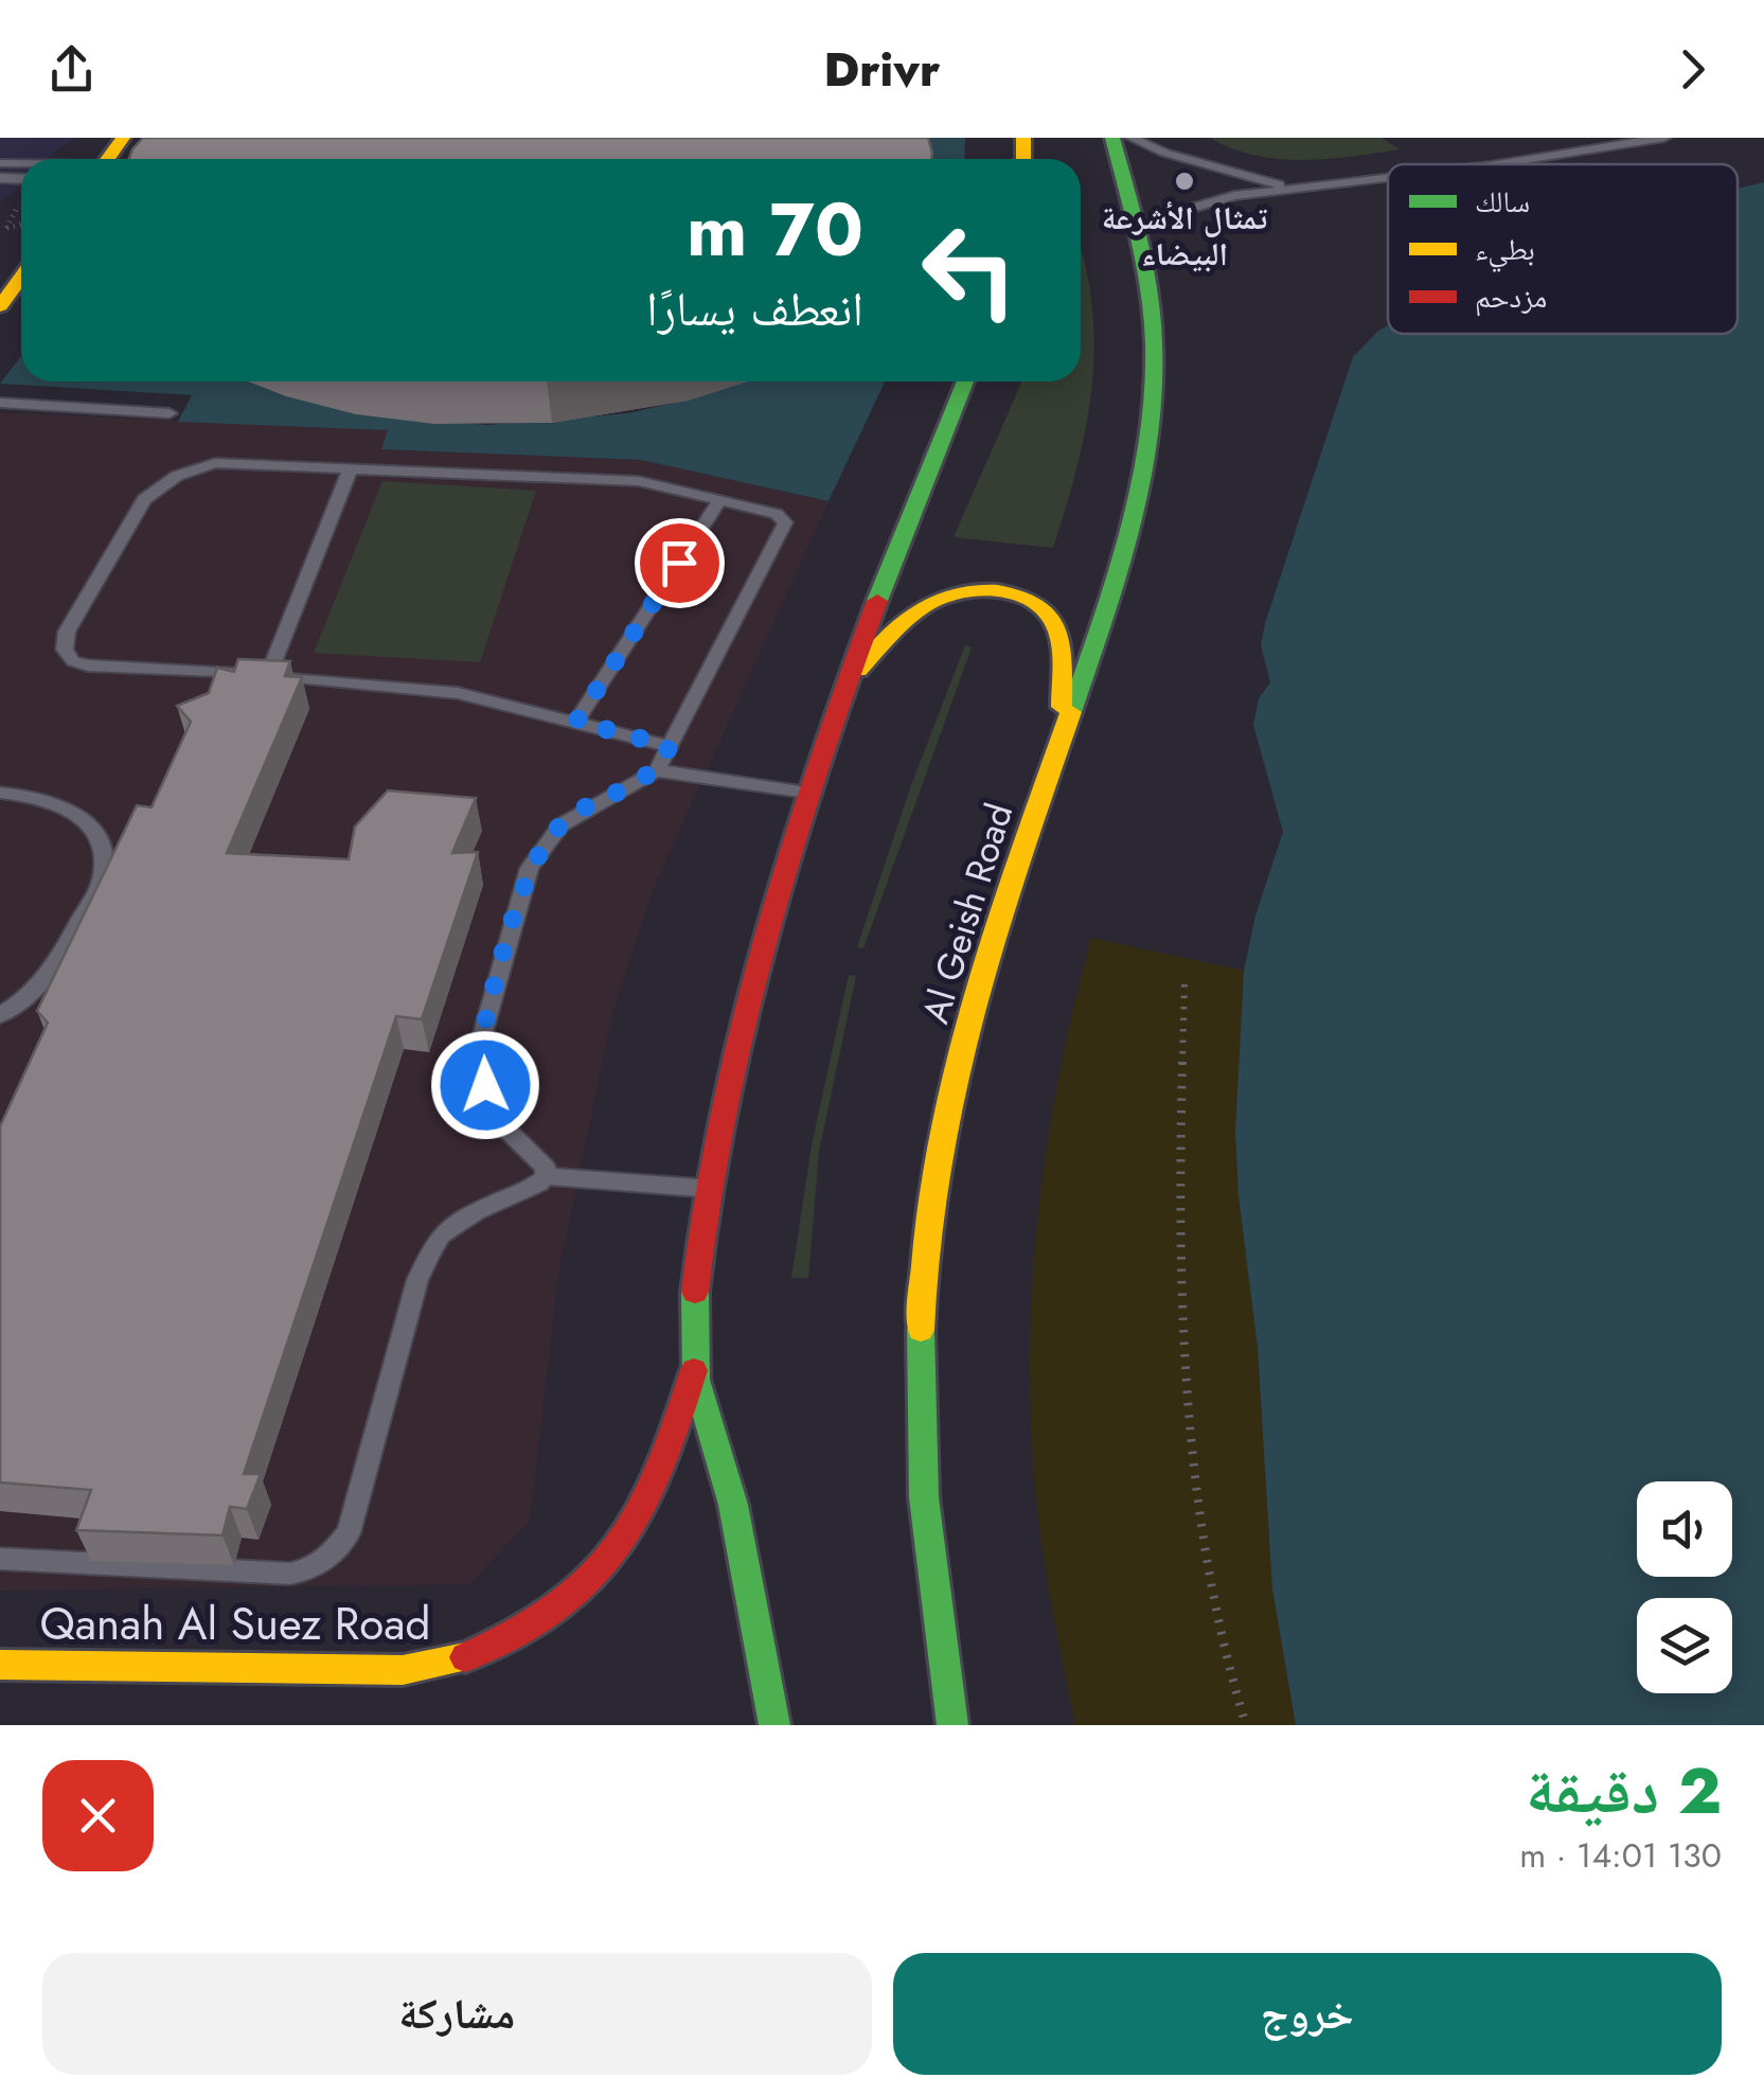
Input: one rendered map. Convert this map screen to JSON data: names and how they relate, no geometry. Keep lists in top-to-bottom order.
{
  "streets": {
    "main road": ["Al Geish Road", "Qanah Al Suez Road"]
  },
  "places": ["تمثال الأشرعة البيضاء"],
  "legend": ["سالك", "بطيء", "مزدحم"],
  "page": {
    "header": "Drivr",
    "turn": ["70 m", "انعطف يسارًا"],
    "heading": ["2 دقيقة", "130 m · 14:01"],
    "buttons": ["خروج", "مشاركة"]
  }
}
